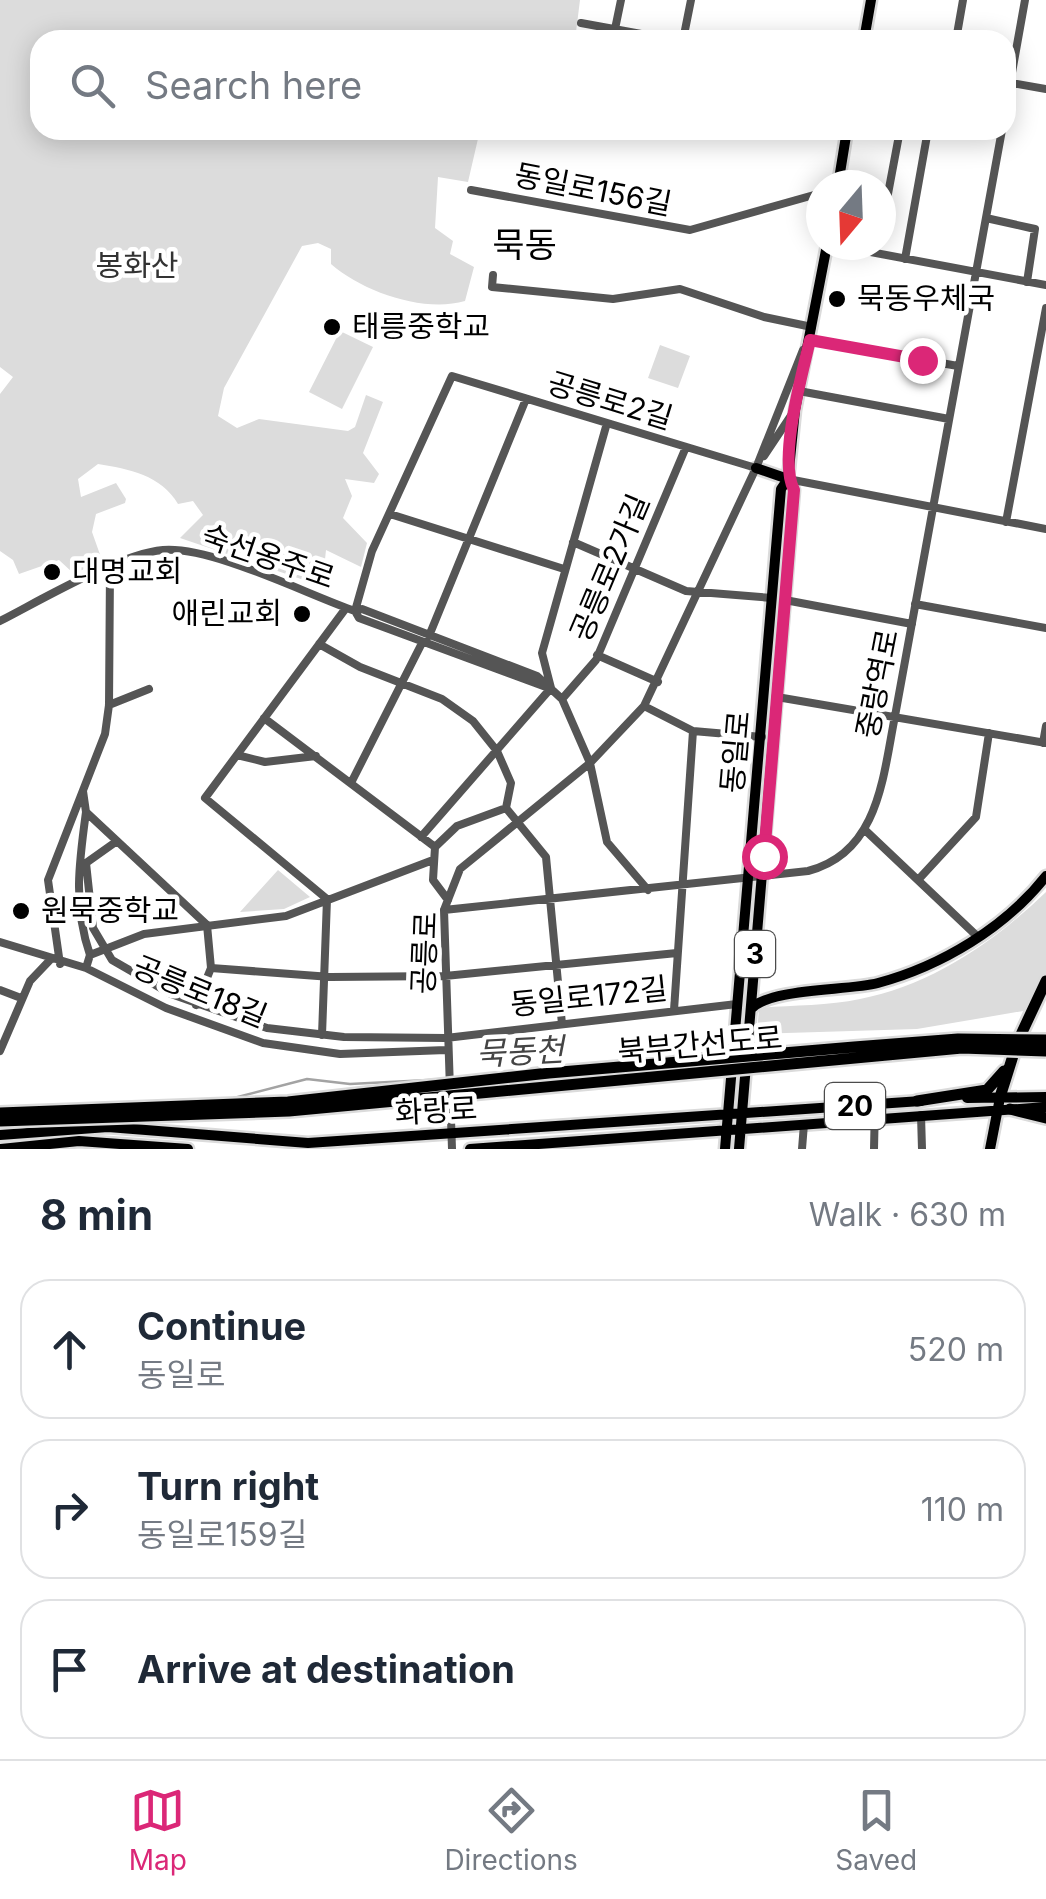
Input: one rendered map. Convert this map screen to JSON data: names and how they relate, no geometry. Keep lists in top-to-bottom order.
{
  "streets": {
    "highway": ["북부간선도로"],
    "main road": [
      "동일로",
      "3",
      "20",
      "화랑로"
    ],
    "street": [
      "동일로156길",
      "공릉로2길",
      "숙선옹주로",
      "공릉로2가길",
      "중랑역로",
      "공릉로",
      "공릉로18길",
      "동일로172길"
    ]
  },
  "crossings": [
    ["공릉로2길", "공릉로2가길"],
    ["공릉로2길", "공릉로"],
    ["숙선옹주로", "공릉로2가길"],
    ["숙선옹주로", "공릉로"],
    ["동일로", "공릉로"],
    ["동일로", "동일로172길"],
    ["동일로", "화랑로"],
    ["공릉로", "공릉로18길"],
    ["공릉로", "동일로172길"],
    ["공릉로", "화랑로"]
  ],
  "districts": ["묵동"],
  "water": ["묵동천"],
  "parks": ["봉화산"],
  "places": [
    "묵동우체국",
    "태릉중학교",
    "대명교회",
    "애린교회",
    "원묵중학교"
  ],
  "north": "bottom",
  "page": {
    "search": "Search here",
    "heading": ["8 min", "Walk · 630 m"],
    "list": [
      ["Continue", "동일로", "520 m"],
      ["Turn right", "동일로159길", "110 m"],
      "Arrive at destination"
    ],
    "nav": ["Map", "Directions", "Saved"]
  }
}
